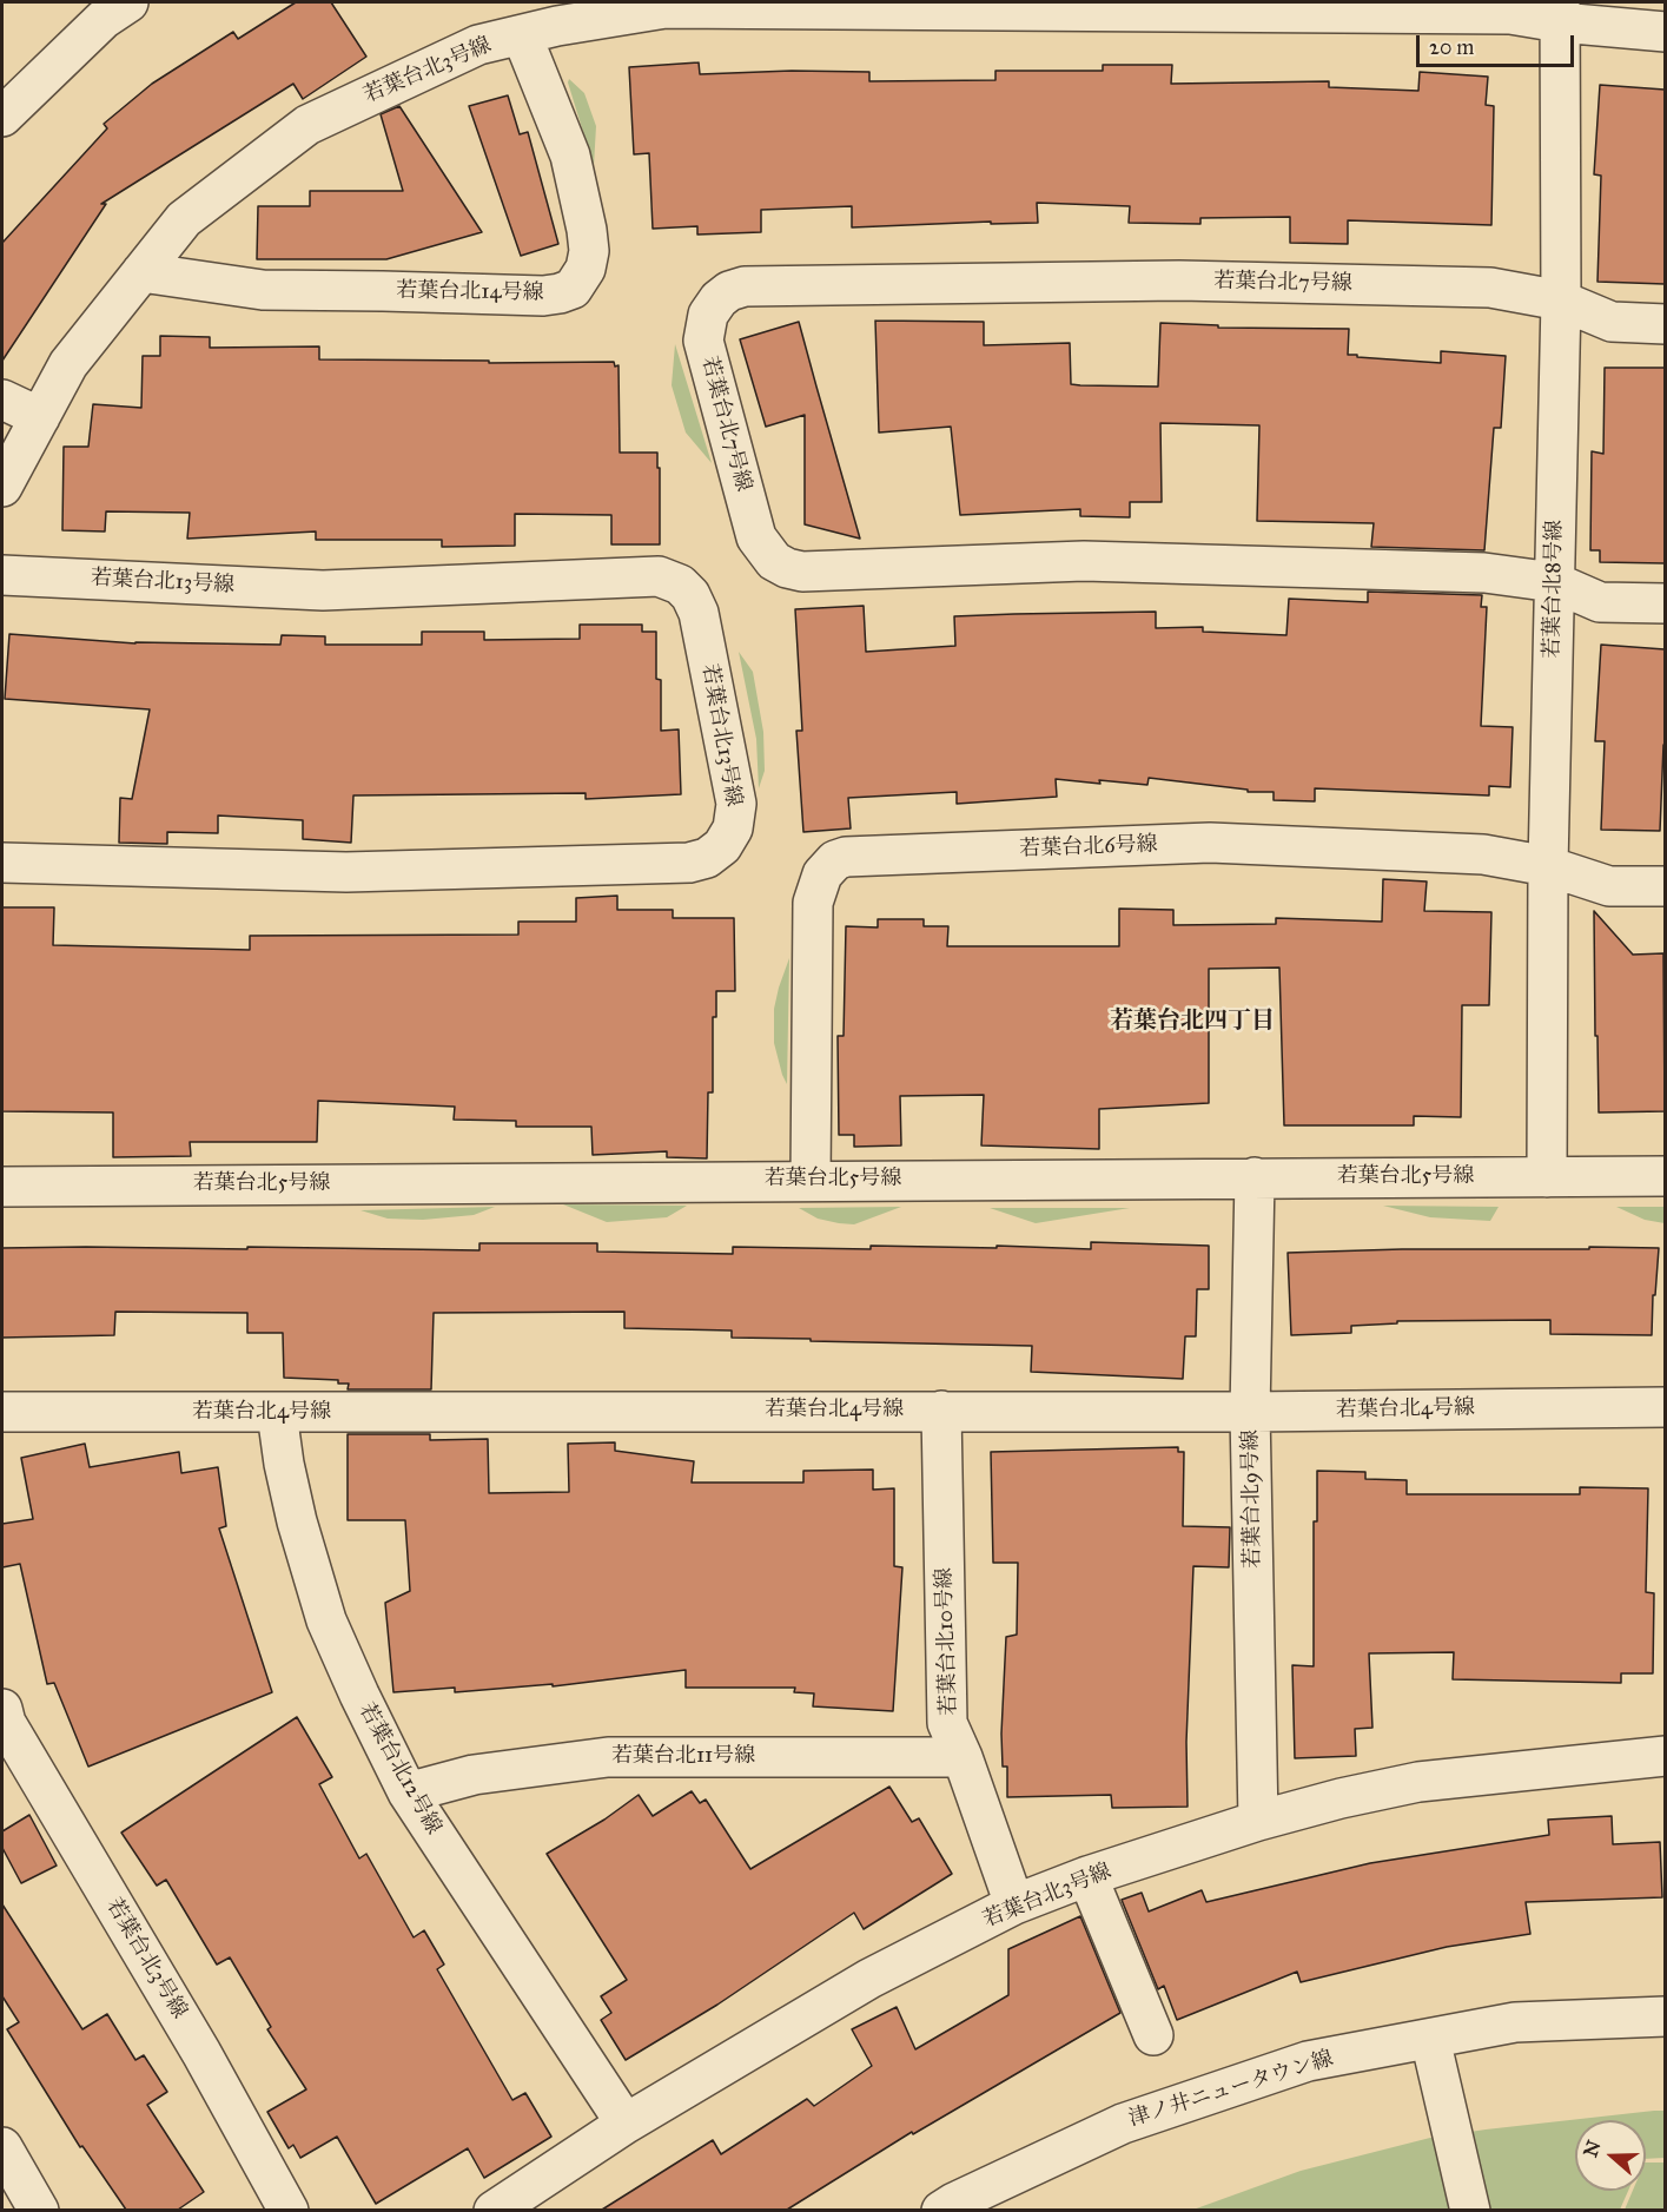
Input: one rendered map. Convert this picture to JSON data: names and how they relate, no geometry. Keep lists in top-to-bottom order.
{
  "streets": {
    "street": [
      "若葉台北3号線",
      "若葉台北7号線",
      "若葉台北14号線",
      "若葉台北13号線",
      "若葉台北8号線",
      "若葉台北6号線",
      "若葉台北5号線",
      "若葉台北4号線",
      "若葉台北9号線",
      "若葉台北10号線",
      "若葉台北11号線",
      "若葉台北12号線",
      "津ノ井ニュータウン線"
    ]
  },
  "crossings": [
    ["若葉台北3号線", "若葉台北14号線"],
    ["若葉台北3号線", "若葉台北8号線"],
    ["若葉台北3号線", "若葉台北9号線"],
    ["若葉台北3号線", "若葉台北10号線"],
    ["若葉台北3号線", "若葉台北12号線"],
    ["若葉台北7号線", "若葉台北8号線"],
    ["若葉台北8号線", "若葉台北6号線"],
    ["若葉台北8号線", "若葉台北5号線"],
    ["若葉台北6号線", "若葉台北5号線"],
    ["若葉台北5号線", "若葉台北9号線"],
    ["若葉台北4号線", "若葉台北9号線"],
    ["若葉台北4号線", "若葉台北10号線"],
    ["若葉台北4号線", "若葉台北12号線"],
    ["若葉台北10号線", "若葉台北11号線"],
    ["若葉台北11号線", "若葉台北12号線"]
  ],
  "districts": ["若葉台北四丁目"],
  "scale_bar": "20 m",
  "north": "left"
}
